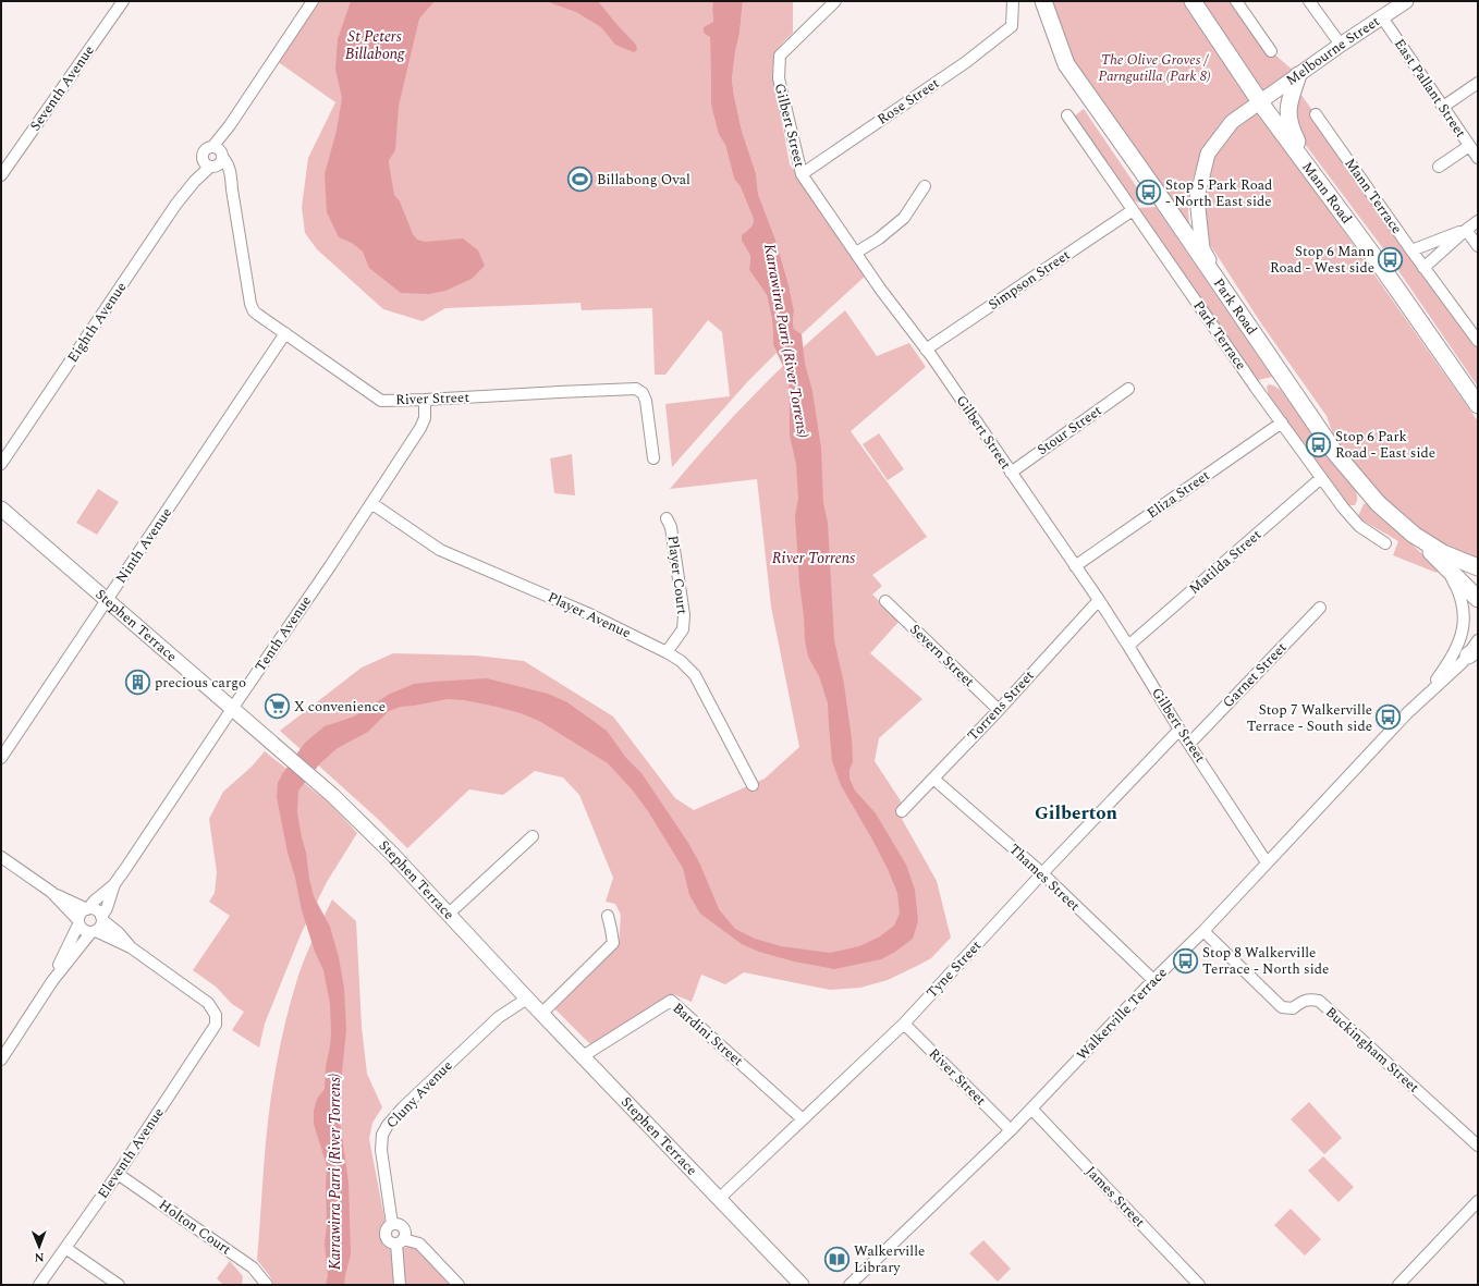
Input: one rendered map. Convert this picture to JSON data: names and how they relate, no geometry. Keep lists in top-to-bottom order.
{
  "streets": {
    "highway": ["Mann Road", "Park Road"],
    "main road": ["Melbourne Street", "Stephen Terrace"],
    "street": [
      "Seventh Avenue",
      "East Pallant Street",
      "Rose Street",
      "Gilbert Street",
      "Mann Terrace",
      "Simpson Street",
      "Eighth Avenue",
      "Park Terrace",
      "River Street",
      "Stour Street",
      "Eliza Street",
      "Ninth Avenue",
      "Matilda Street",
      "Player Court",
      "Player Avenue",
      "Tenth Avenue",
      "Severn Street",
      "Garnet Street",
      "Torrens Street",
      "Thames Street",
      "Tyne Street",
      "Walkerville Terrace",
      "Bardini Street",
      "Buckingham Street",
      "Cluny Avenue",
      "Eleventh Avenue",
      "James Street",
      "Holton Court"
    ]
  },
  "crossings": [
    ["Melbourne Street", "East Pallant Street"],
    ["Melbourne Street", "Mann Road"],
    ["Melbourne Street", "Park Road"],
    ["Rose Street", "Gilbert Street"],
    ["Gilbert Street", "Simpson Street"],
    ["Gilbert Street", "Stour Street"],
    ["Gilbert Street", "Eliza Street"],
    ["Gilbert Street", "Matilda Street"],
    ["Gilbert Street", "Garnet Street"],
    ["Gilbert Street", "Torrens Street"],
    ["Gilbert Street", "Tyne Street"],
    ["Gilbert Street", "Walkerville Terrace"],
    ["Simpson Street", "Park Terrace"],
    ["Eighth Avenue", "River Street"],
    ["Park Terrace", "Eliza Street"],
    ["Park Terrace", "Matilda Street"],
    ["River Street", "Ninth Avenue"],
    ["River Street", "Tenth Avenue"],
    ["River Street", "Tyne Street"],
    ["River Street", "Walkerville Terrace"],
    ["Ninth Avenue", "Stephen Terrace"],
    ["Player Court", "Player Avenue"],
    ["Player Avenue", "Tenth Avenue"],
    ["Stephen Terrace", "Tenth Avenue"],
    ["Stephen Terrace", "Tyne Street"],
    ["Stephen Terrace", "Bardini Street"],
    ["Stephen Terrace", "Cluny Avenue"],
    ["Severn Street", "Torrens Street"],
    ["Torrens Street", "Thames Street"],
    ["Thames Street", "Tyne Street"],
    ["Thames Street", "Walkerville Terrace"],
    ["Tyne Street", "Bardini Street"],
    ["Walkerville Terrace", "Buckingham Street"],
    ["Walkerville Terrace", "James Street"],
    ["Eleventh Avenue", "Holton Court"]
  ],
  "districts": ["Gilberton"],
  "water": ["St Peters Billabong", "Karrawirra Parri (River Torrens)", "River Torrens"],
  "parks": ["The Olive Groves / Parngutilla (Park 8)"],
  "places": {
    "sports": ["Billabong Oval"],
    "bus stop": [
      "Stop 5 Park Road - North East side",
      "Stop 6 Mann Road - West side",
      "Stop 6 Park Road - East side",
      "Stop 7 Walkerville Terrace - South side",
      "Stop 8 Walkerville Terrace - North side"
    ],
    "building": ["precious cargo"],
    "supermarket": ["X convenience"],
    "library": ["Walkerville Library"]
  },
  "north": "bottom"
}
